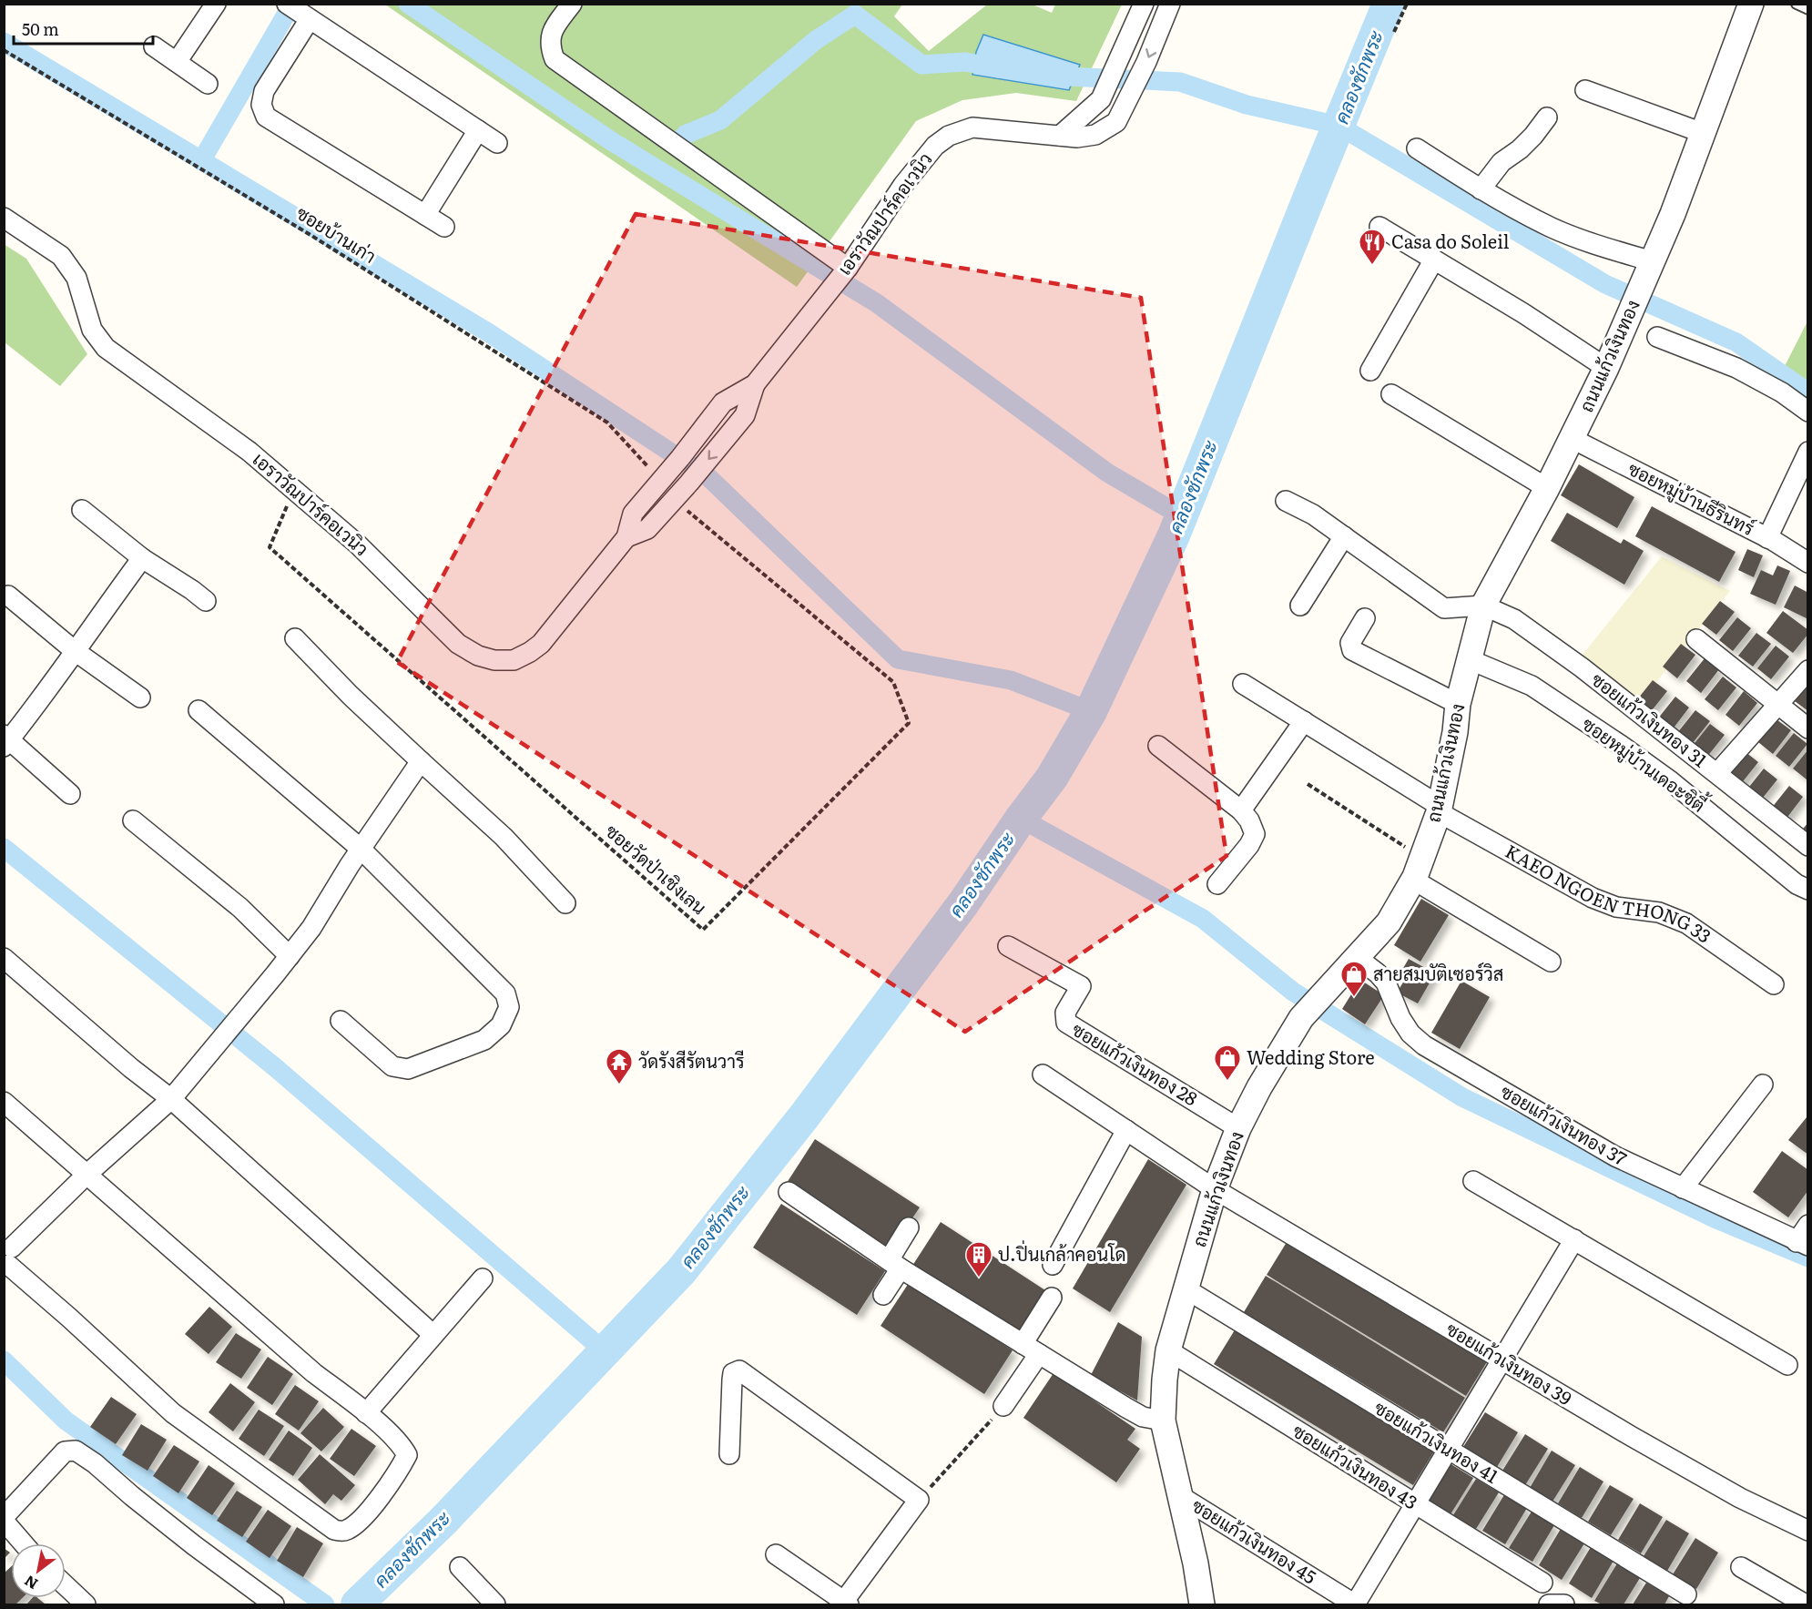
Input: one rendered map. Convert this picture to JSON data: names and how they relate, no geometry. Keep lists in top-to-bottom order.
{
  "streets": {
    "street": [
      "เอราวัณปาร์คอเวนิว",
      "ถนนแก้วเงินทอง",
      "ซอยหมู่บ้านธีรินทร์",
      "ซอยแก้วเงินทอง 31",
      "ซอยหมู่บ้านเดอะซิตี้",
      "KAEO NGOEN THONG 33",
      "ซอยแก้วเงินทอง 28",
      "ซอยแก้วเงินทอง 37",
      "ซอยแก้วเงินทอง 39",
      "ซอยแก้วเงินทอง 41",
      "ซอยแก้วเงินทอง 43",
      "ซอยแก้วเงินทอง 45"
    ],
    "path": ["ซอยบ้านเก่า", "ซอยวัดป่าเชิงเลน"]
  },
  "crossings": [
    ["เอราวัณปาร์คอเวนิว", "ซอยวัดป่าเชิงเลน"],
    ["ถนนแก้วเงินทอง", "ซอยหมู่บ้านธีรินทร์"],
    ["ถนนแก้วเงินทอง", "ซอยแก้วเงินทอง 31"],
    ["ถนนแก้วเงินทอง", "ซอยหมู่บ้านเดอะซิตี้"],
    ["ถนนแก้วเงินทอง", "KAEO NGOEN THONG 33"],
    ["ถนนแก้วเงินทอง", "ซอยแก้วเงินทอง 28"],
    ["ถนนแก้วเงินทอง", "ซอยแก้วเงินทอง 37"],
    ["ถนนแก้วเงินทอง", "ซอยแก้วเงินทอง 39"],
    ["ถนนแก้วเงินทอง", "ซอยแก้วเงินทอง 41"],
    ["ถนนแก้วเงินทอง", "ซอยแก้วเงินทอง 43"],
    ["ถนนแก้วเงินทอง", "ซอยแก้วเงินทอง 45"]
  ],
  "water": ["คลองชักพระ"],
  "places": {
    "restaurant": ["Casa do Soleil"],
    "shop": ["สายสมบัติเซอร์วิส", "Wedding Store"],
    "temple": ["วัดรังสีรัตนวารี"],
    "building": ["ป.ปิ่นเกล้าคอนโด"]
  },
  "scale_bar": "50 m",
  "north": "bottom left"
}
